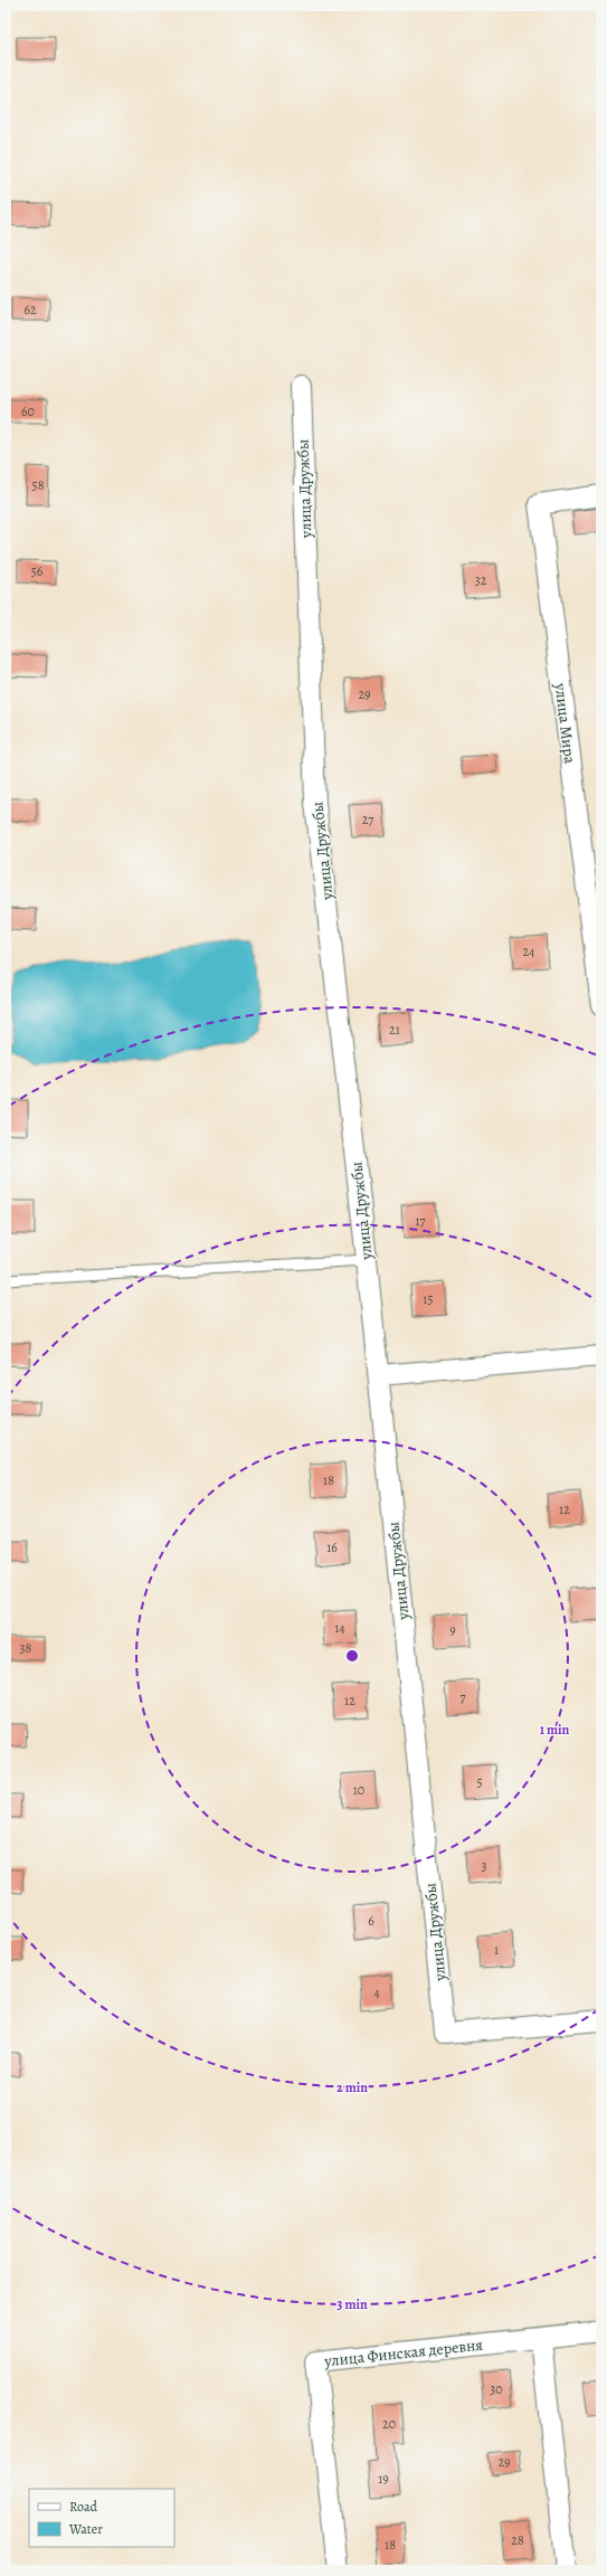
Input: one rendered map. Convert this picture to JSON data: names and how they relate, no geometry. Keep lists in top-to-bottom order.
{
  "streets": {
    "street": ["улица Дружбы", "улица Мира", "улица Финская деревня"]
  },
  "house_numbers": [
    "62",
    "60",
    "58",
    "56",
    "32",
    "29",
    "27",
    "24",
    "21",
    "17",
    "15",
    "18",
    "12",
    "16",
    "14",
    "9",
    "38",
    "7",
    "12",
    "5",
    "10",
    "3",
    "6",
    "1",
    "4",
    "30",
    "20",
    "29",
    "19",
    "28",
    "18"
  ],
  "legend": ["Road", "Water"],
  "rings": ["1 min", "2 min", "3 min"]
}
